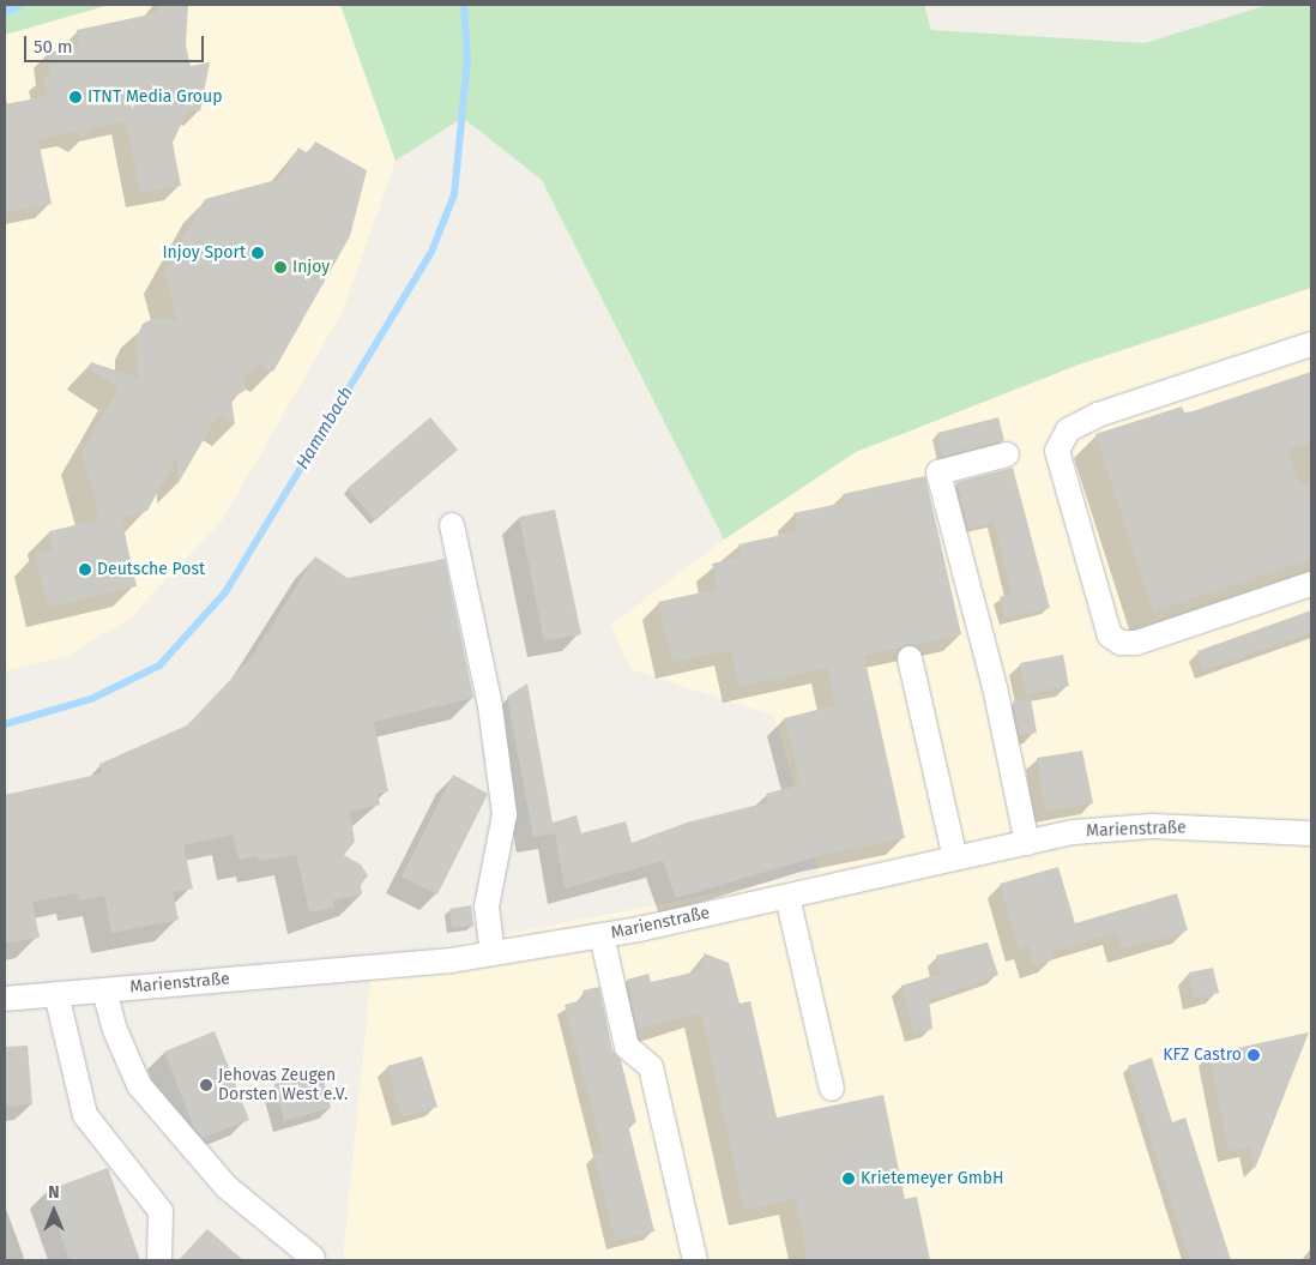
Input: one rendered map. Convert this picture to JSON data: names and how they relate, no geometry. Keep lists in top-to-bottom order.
{
  "streets": {
    "street": ["Marienstraße"]
  },
  "water": ["Hammbach"],
  "places": [
    "ITNT Media Group",
    "Injoy Sport",
    "Injoy",
    "Deutsche Post",
    "KFZ Castro",
    "Jehovas Zeugen Dorsten West e.V.",
    "Krietemeyer GmbH"
  ],
  "scale_bar": "50 m",
  "north": "top"
}
